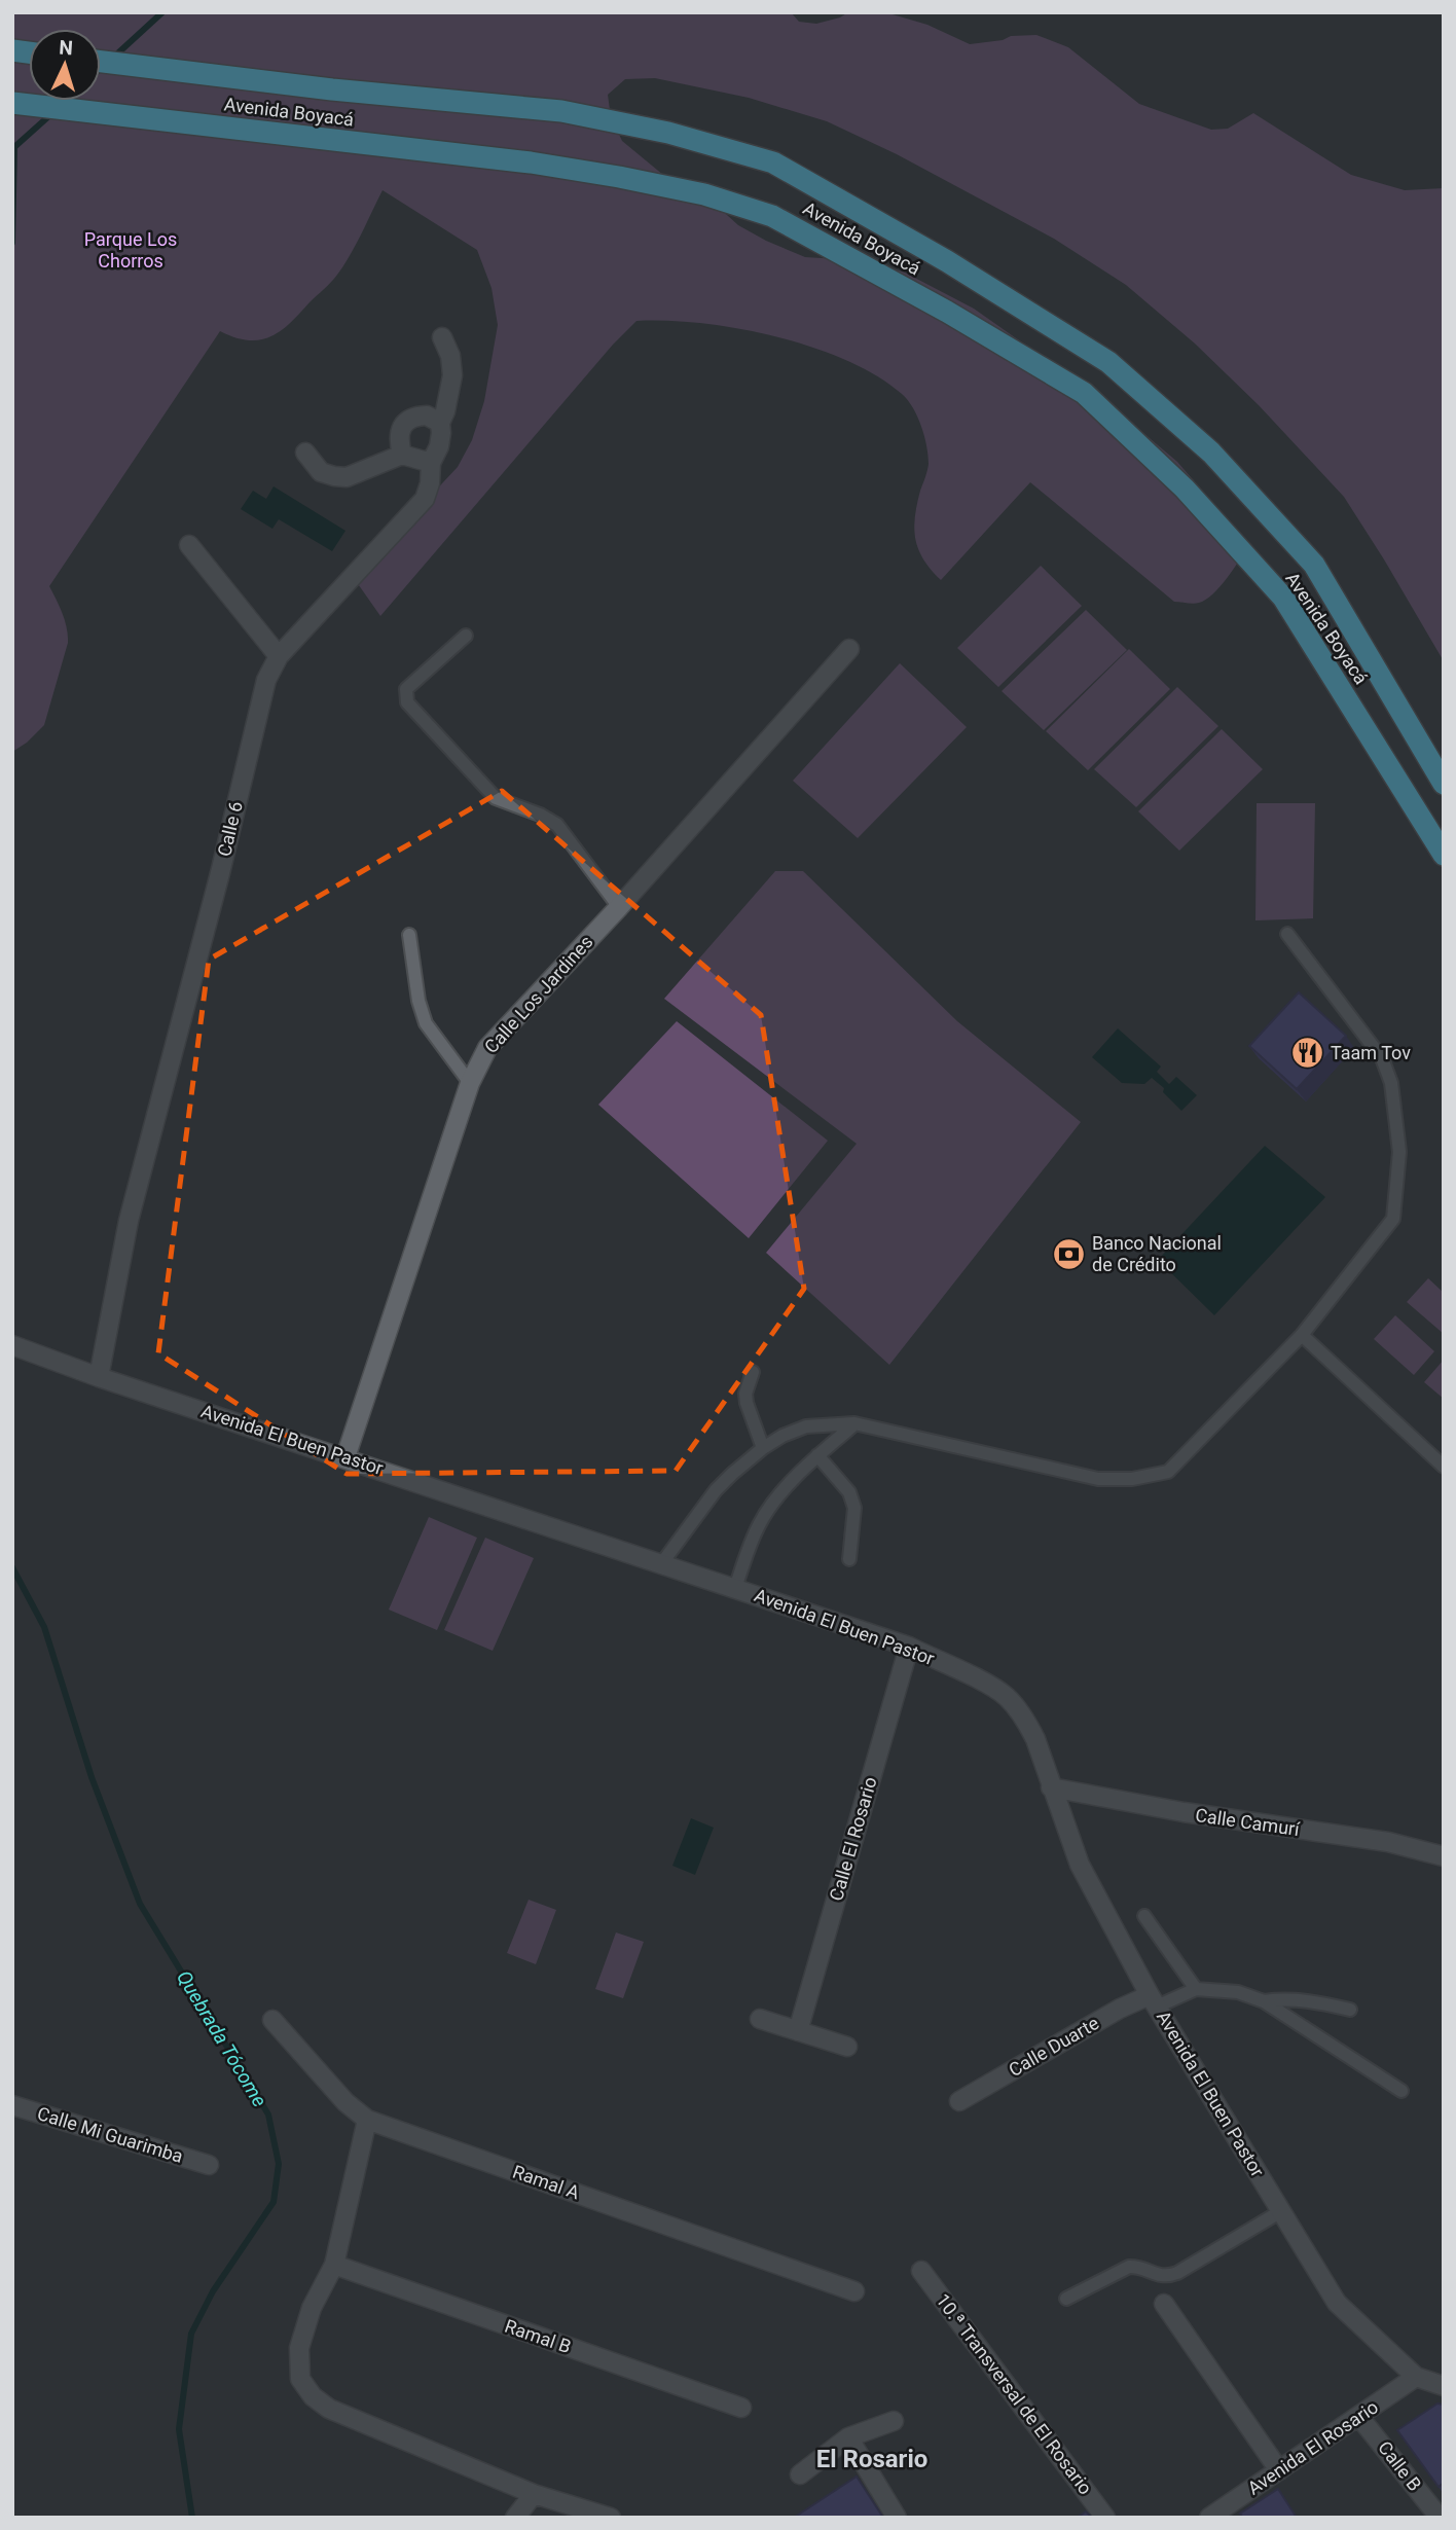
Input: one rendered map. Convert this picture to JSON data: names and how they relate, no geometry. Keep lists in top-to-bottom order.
{
  "streets": {
    "highway": ["Avenida Boyacá"],
    "street": [
      "Calle 6",
      "Calle Los Jardines",
      "Avenida El Buen Pastor",
      "Calle Camurí",
      "Calle El Rosario",
      "Calle Duarte",
      "Calle Mi Guarimba",
      "Ramal A",
      "Ramal B",
      "10.ª Transversal de El Rosario",
      "Avenida El Rosario",
      "Calle B"
    ]
  },
  "crossings": [
    ["Calle 6", "Avenida El Buen Pastor"],
    ["Calle Los Jardines", "Avenida El Buen Pastor"],
    ["Avenida El Buen Pastor", "Calle Camurí"],
    ["Avenida El Buen Pastor", "Calle El Rosario"],
    ["Avenida El Buen Pastor", "Calle Duarte"],
    ["Avenida El Buen Pastor", "Avenida El Rosario"],
    ["Avenida El Rosario", "Calle B"]
  ],
  "districts": ["El Rosario"],
  "water": ["Quebrada Tócome"],
  "parks": ["Parque Los Chorros"],
  "places": {
    "restaurant": ["Taam Tov"],
    "bank": ["Banco Nacional de Crédito"]
  },
  "north": "top"
}
